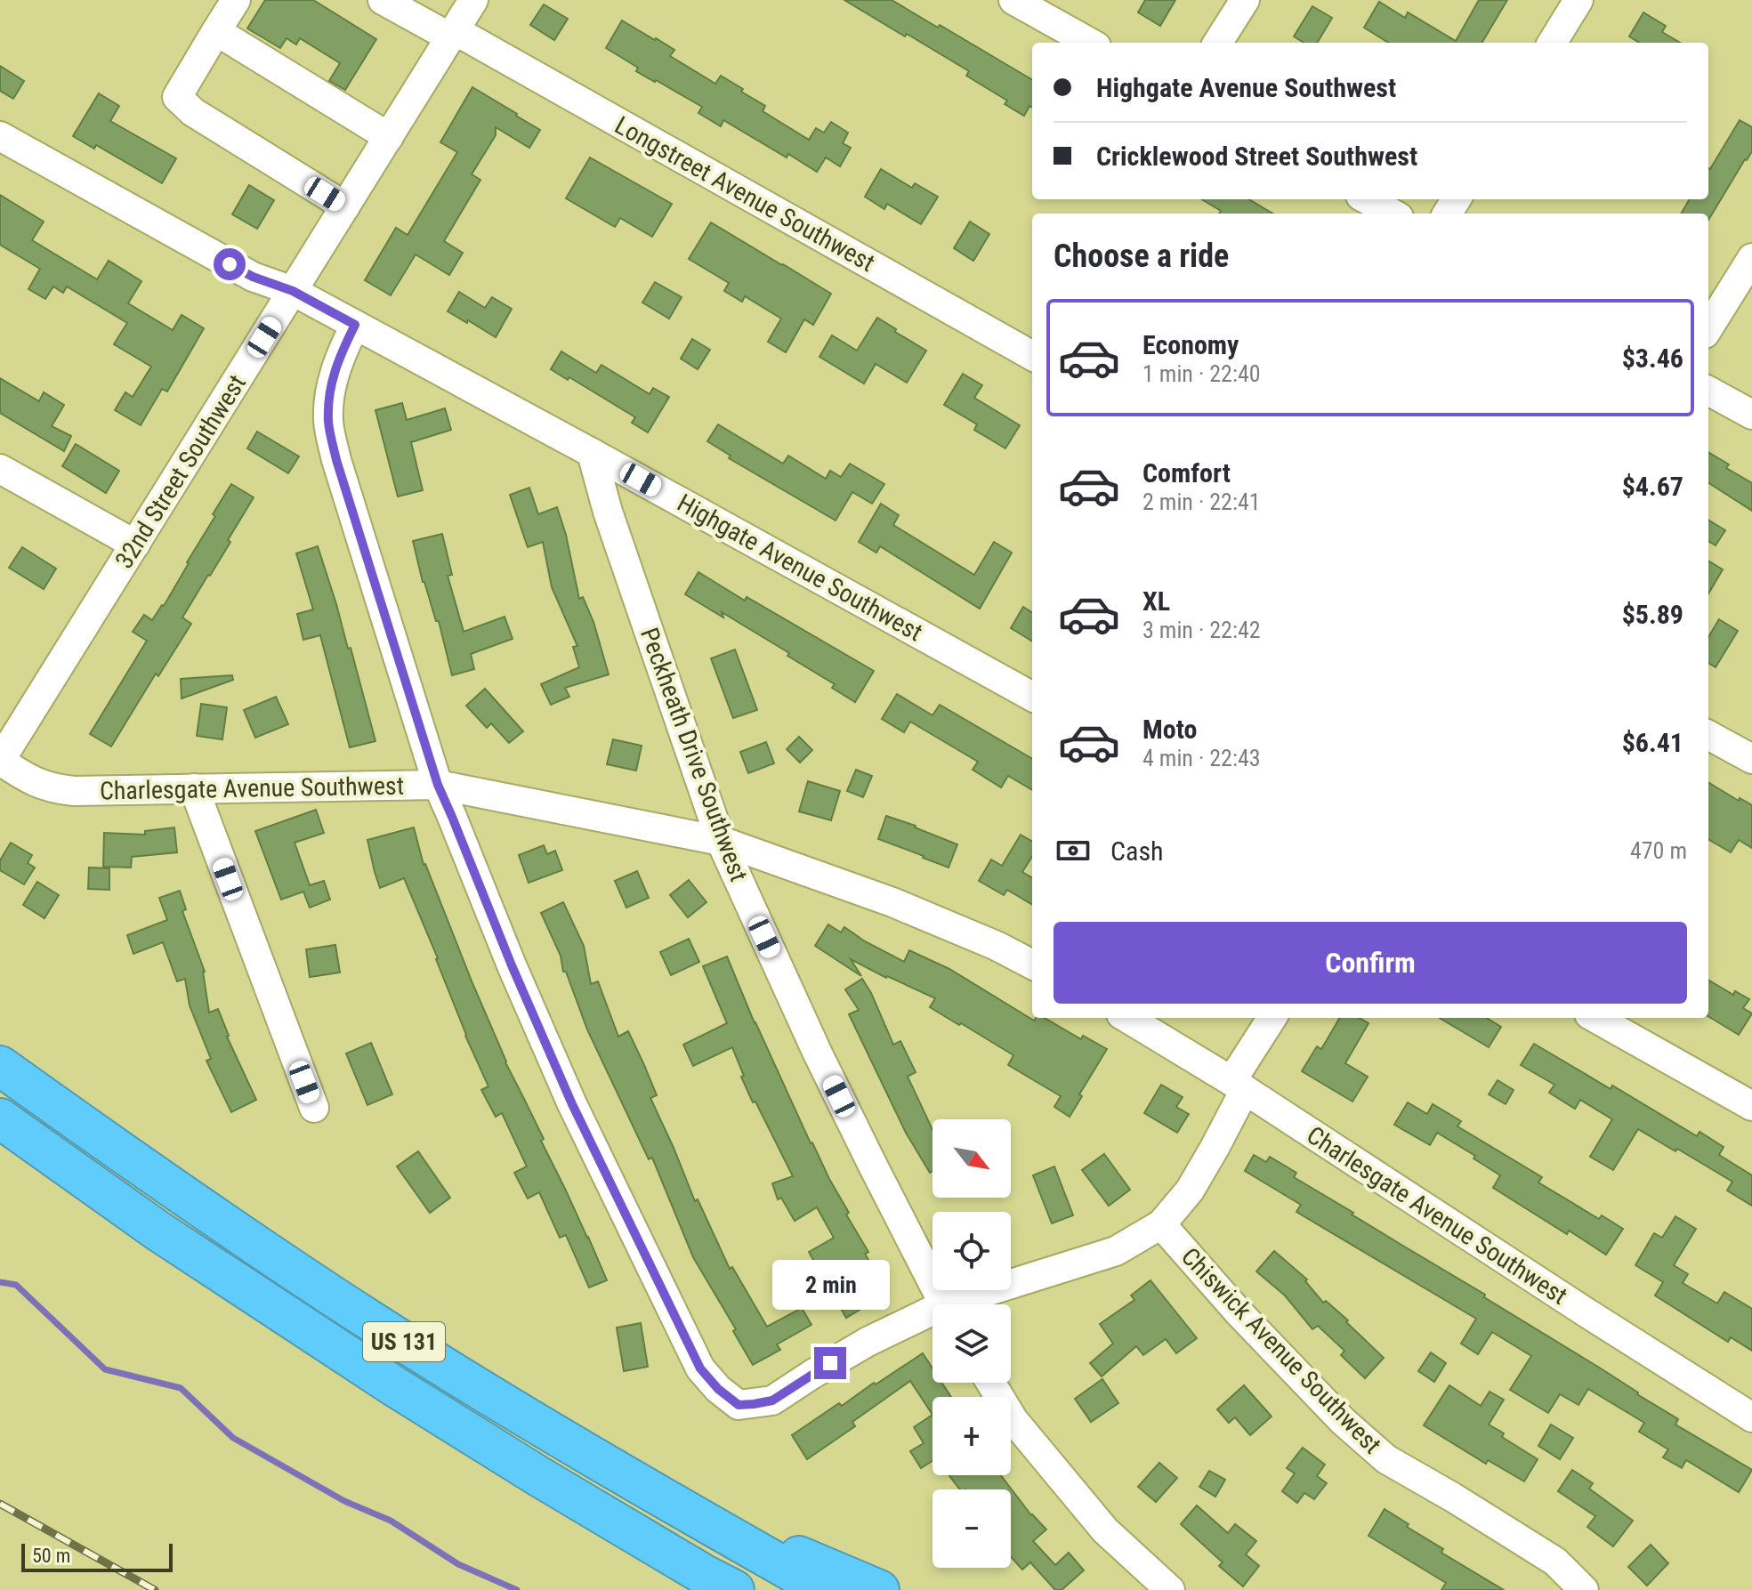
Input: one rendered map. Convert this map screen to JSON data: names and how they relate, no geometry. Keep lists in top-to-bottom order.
{
  "streets": {
    "highway": ["US 131"],
    "street": [
      "Longstreet Avenue Southwest",
      "32nd Street Southwest",
      "Highgate Avenue Southwest",
      "Peckheath Drive Southwest",
      "Charlesgate Avenue Southwest",
      "Chiswick Avenue Southwest"
    ]
  },
  "crossings": [
    ["Longstreet Avenue Southwest", "32nd Street Southwest"],
    ["32nd Street Southwest", "Highgate Avenue Southwest"],
    ["32nd Street Southwest", "Charlesgate Avenue Southwest"],
    ["Highgate Avenue Southwest", "Peckheath Drive Southwest"],
    ["Peckheath Drive Southwest", "Charlesgate Avenue Southwest"]
  ],
  "scale_bar": "50 m",
  "north": "bottom right",
  "page": {
    "banner": ["Highgate Avenue Southwest", "Cricklewood Street Southwest"],
    "heading": "Choose a ride",
    "list": [
      {
        "name": "Economy",
        "note": "1 min · 22:40",
        "value": "$3.46"
      },
      {
        "name": "Comfort",
        "note": "2 min · 22:41",
        "value": "$4.67"
      },
      {
        "name": "XL",
        "note": "3 min · 22:42",
        "value": "$5.89"
      },
      {
        "name": "Moto",
        "note": "4 min · 22:43",
        "value": "$6.41"
      }
    ],
    "pay": ["Cash", "470 m"],
    "buttons": "Confirm",
    "map_buttons": ["+", "−"],
    "bubble": "2 min",
    "scale": "50 m"
  }
}
